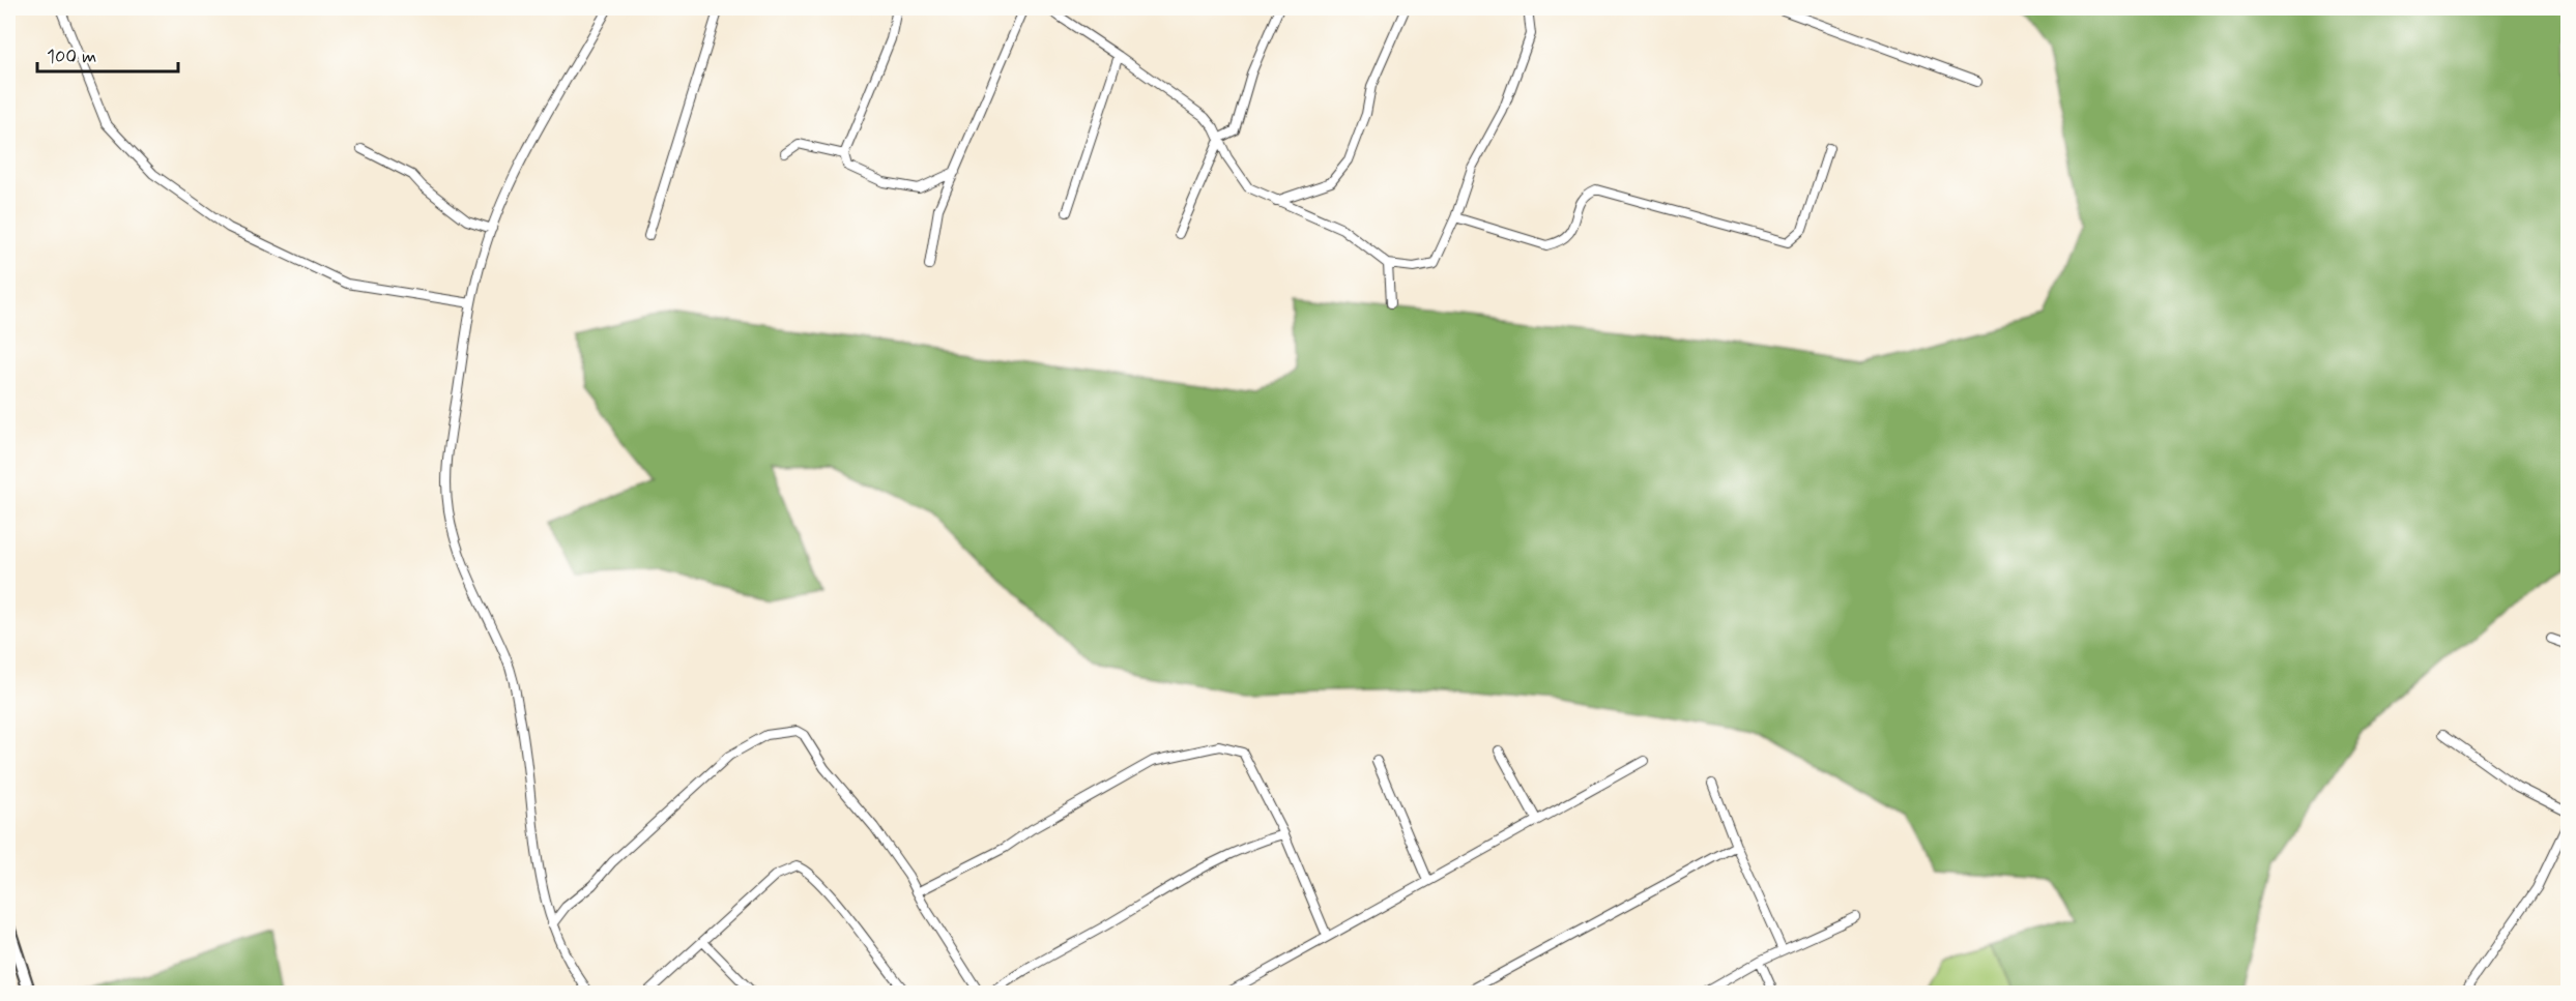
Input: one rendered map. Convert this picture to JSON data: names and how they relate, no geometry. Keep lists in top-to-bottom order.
{
  "scale_bar": "100 m"
}
